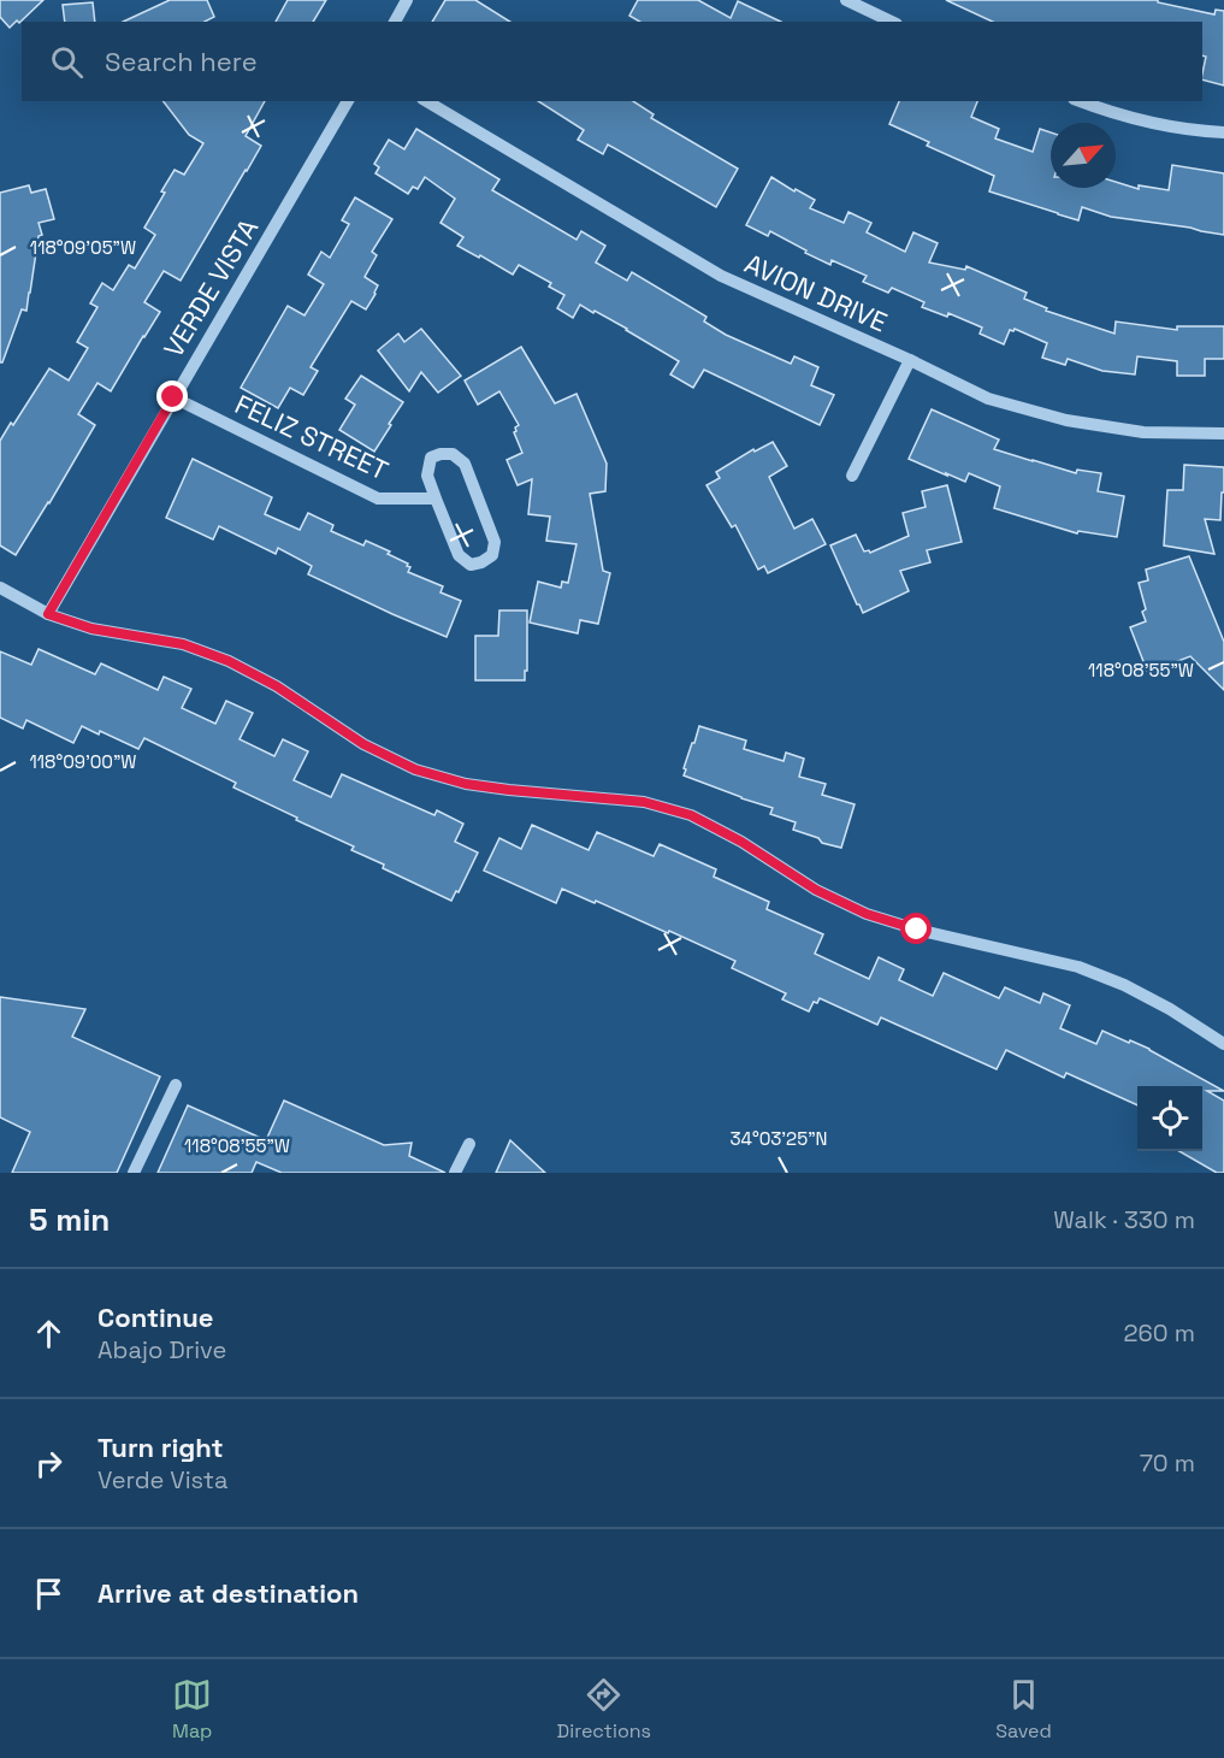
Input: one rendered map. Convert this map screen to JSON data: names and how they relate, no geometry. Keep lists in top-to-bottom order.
{
  "streets": {
    "street": ["VERDE VISTA", "AVION DRIVE", "FELIZ STREET"]
  },
  "crossings": [
    ["VERDE VISTA", "FELIZ STREET"]
  ],
  "north": "top right",
  "page": {
    "search": "Search here",
    "heading": ["5 min", "Walk · 330 m"],
    "list": [
      ["Continue", "Abajo Drive", "260 m"],
      ["Turn right", "Verde Vista", "70 m"],
      "Arrive at destination"
    ],
    "nav": ["Map", "Directions", "Saved"]
  },
  "coordinates": [
    "118°09'05\"W",
    "118°08'55\"W",
    "118°09'00\"W",
    "34°03'25\"N"
  ]
}
